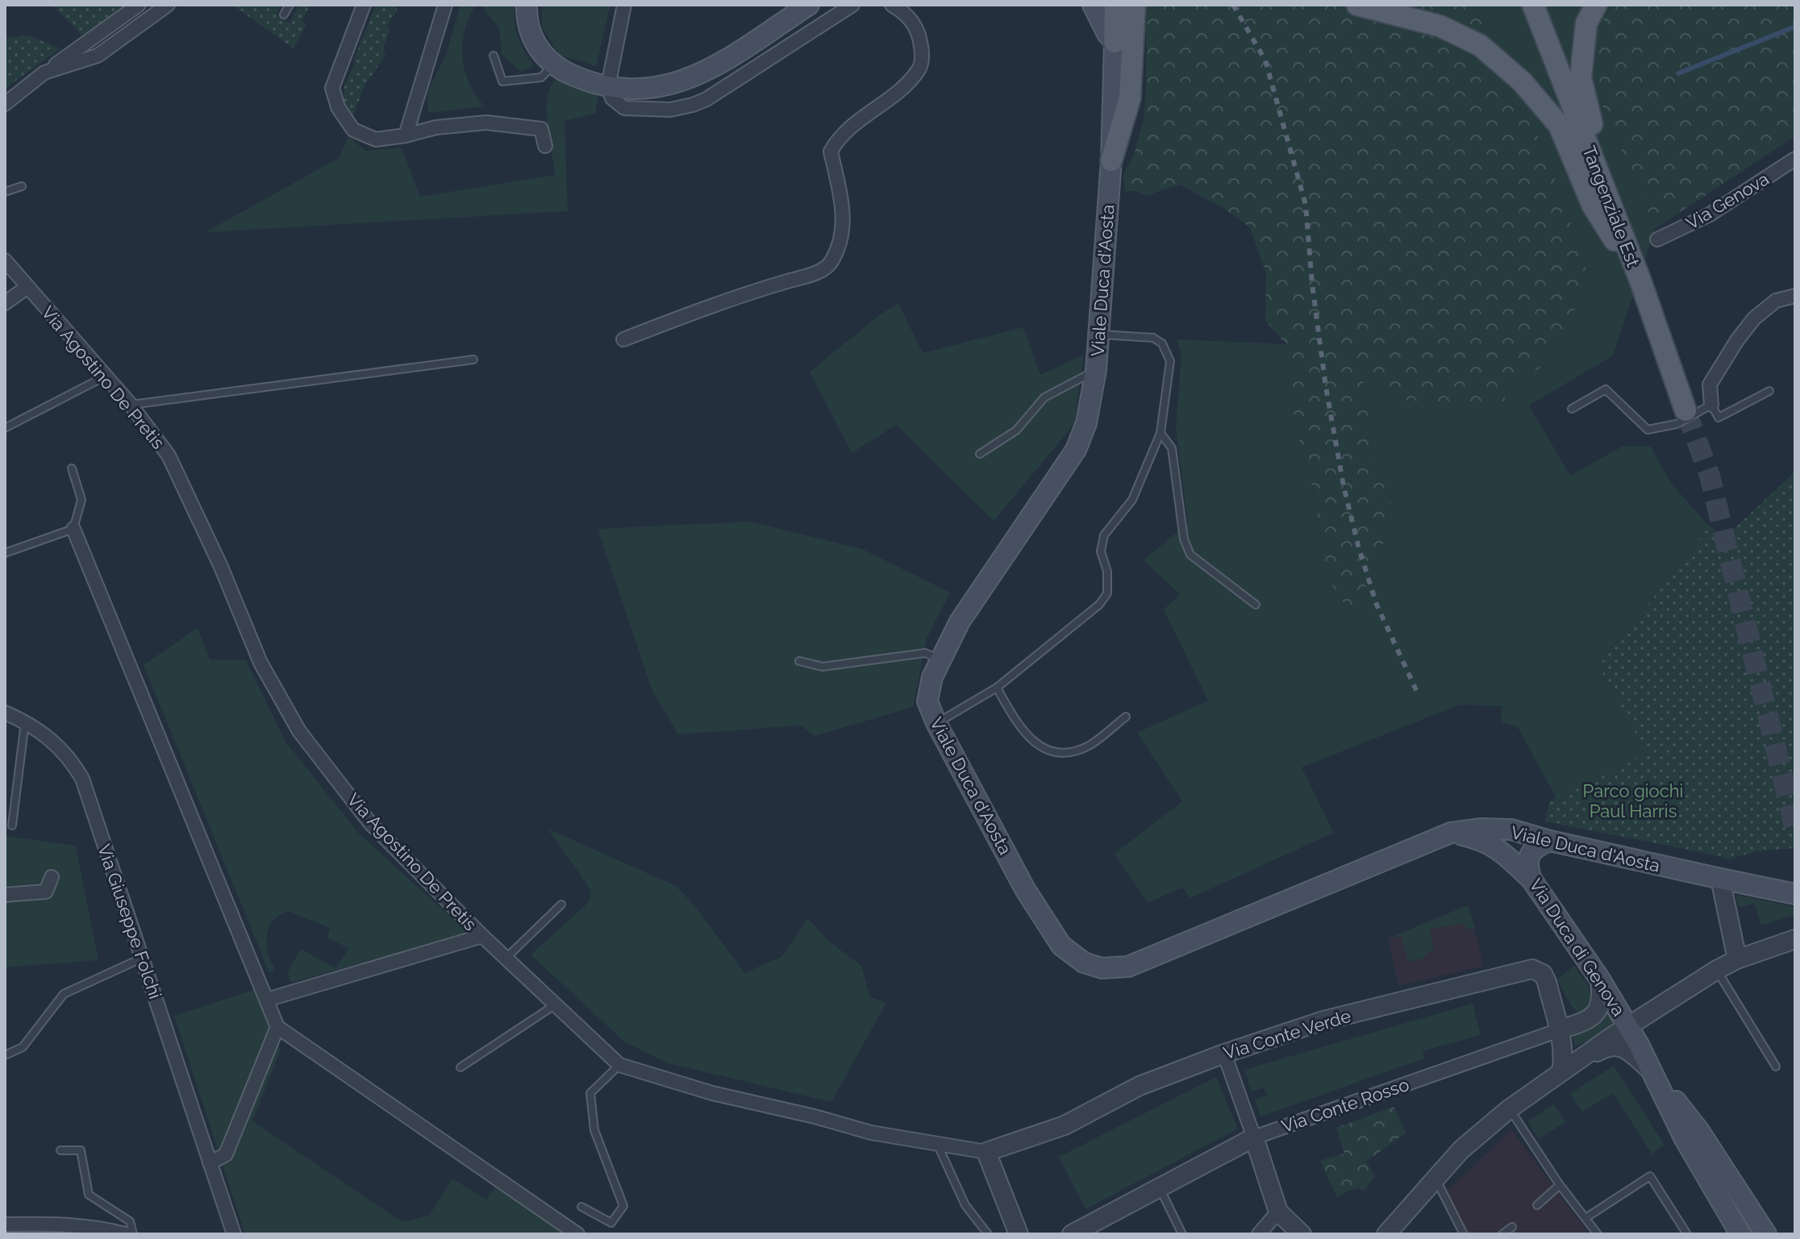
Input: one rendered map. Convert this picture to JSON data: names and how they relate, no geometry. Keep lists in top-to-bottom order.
{
  "streets": {
    "main road": ["Tangenziale Est", "Viale Duca d'Aosta", "Via Duca di Genova"],
    "street": [
      "Via Genova",
      "Via Agostino De Pretis",
      "Via Giuseppe Folchi",
      "Via Conte Verde",
      "Via Conte Rosso"
    ]
  },
  "crossings": [
    ["Viale Duca d'Aosta", "Via Duca di Genova"],
    ["Via Agostino De Pretis", "Via Conte Verde"],
    ["Via Duca di Genova", "Via Conte Rosso"],
    ["Via Conte Verde", "Via Conte Rosso"]
  ],
  "parks": ["Parco giochi Paul Harris"]
}
